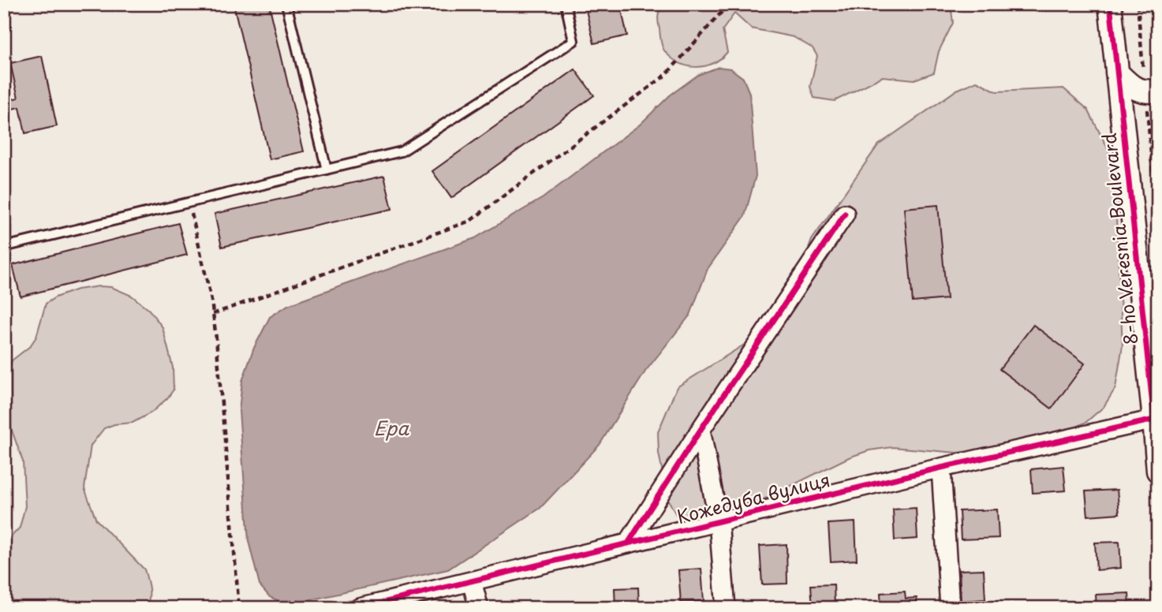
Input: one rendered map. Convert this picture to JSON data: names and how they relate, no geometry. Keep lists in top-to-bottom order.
{
  "streets": {
    "street": ["8-ho Veresnia Boulevard", "Кожедуба вулиця"]
  },
  "crossings": [
    ["8-ho Veresnia Boulevard", "Кожедуба вулиця"]
  ],
  "water": ["Ера"]
}
